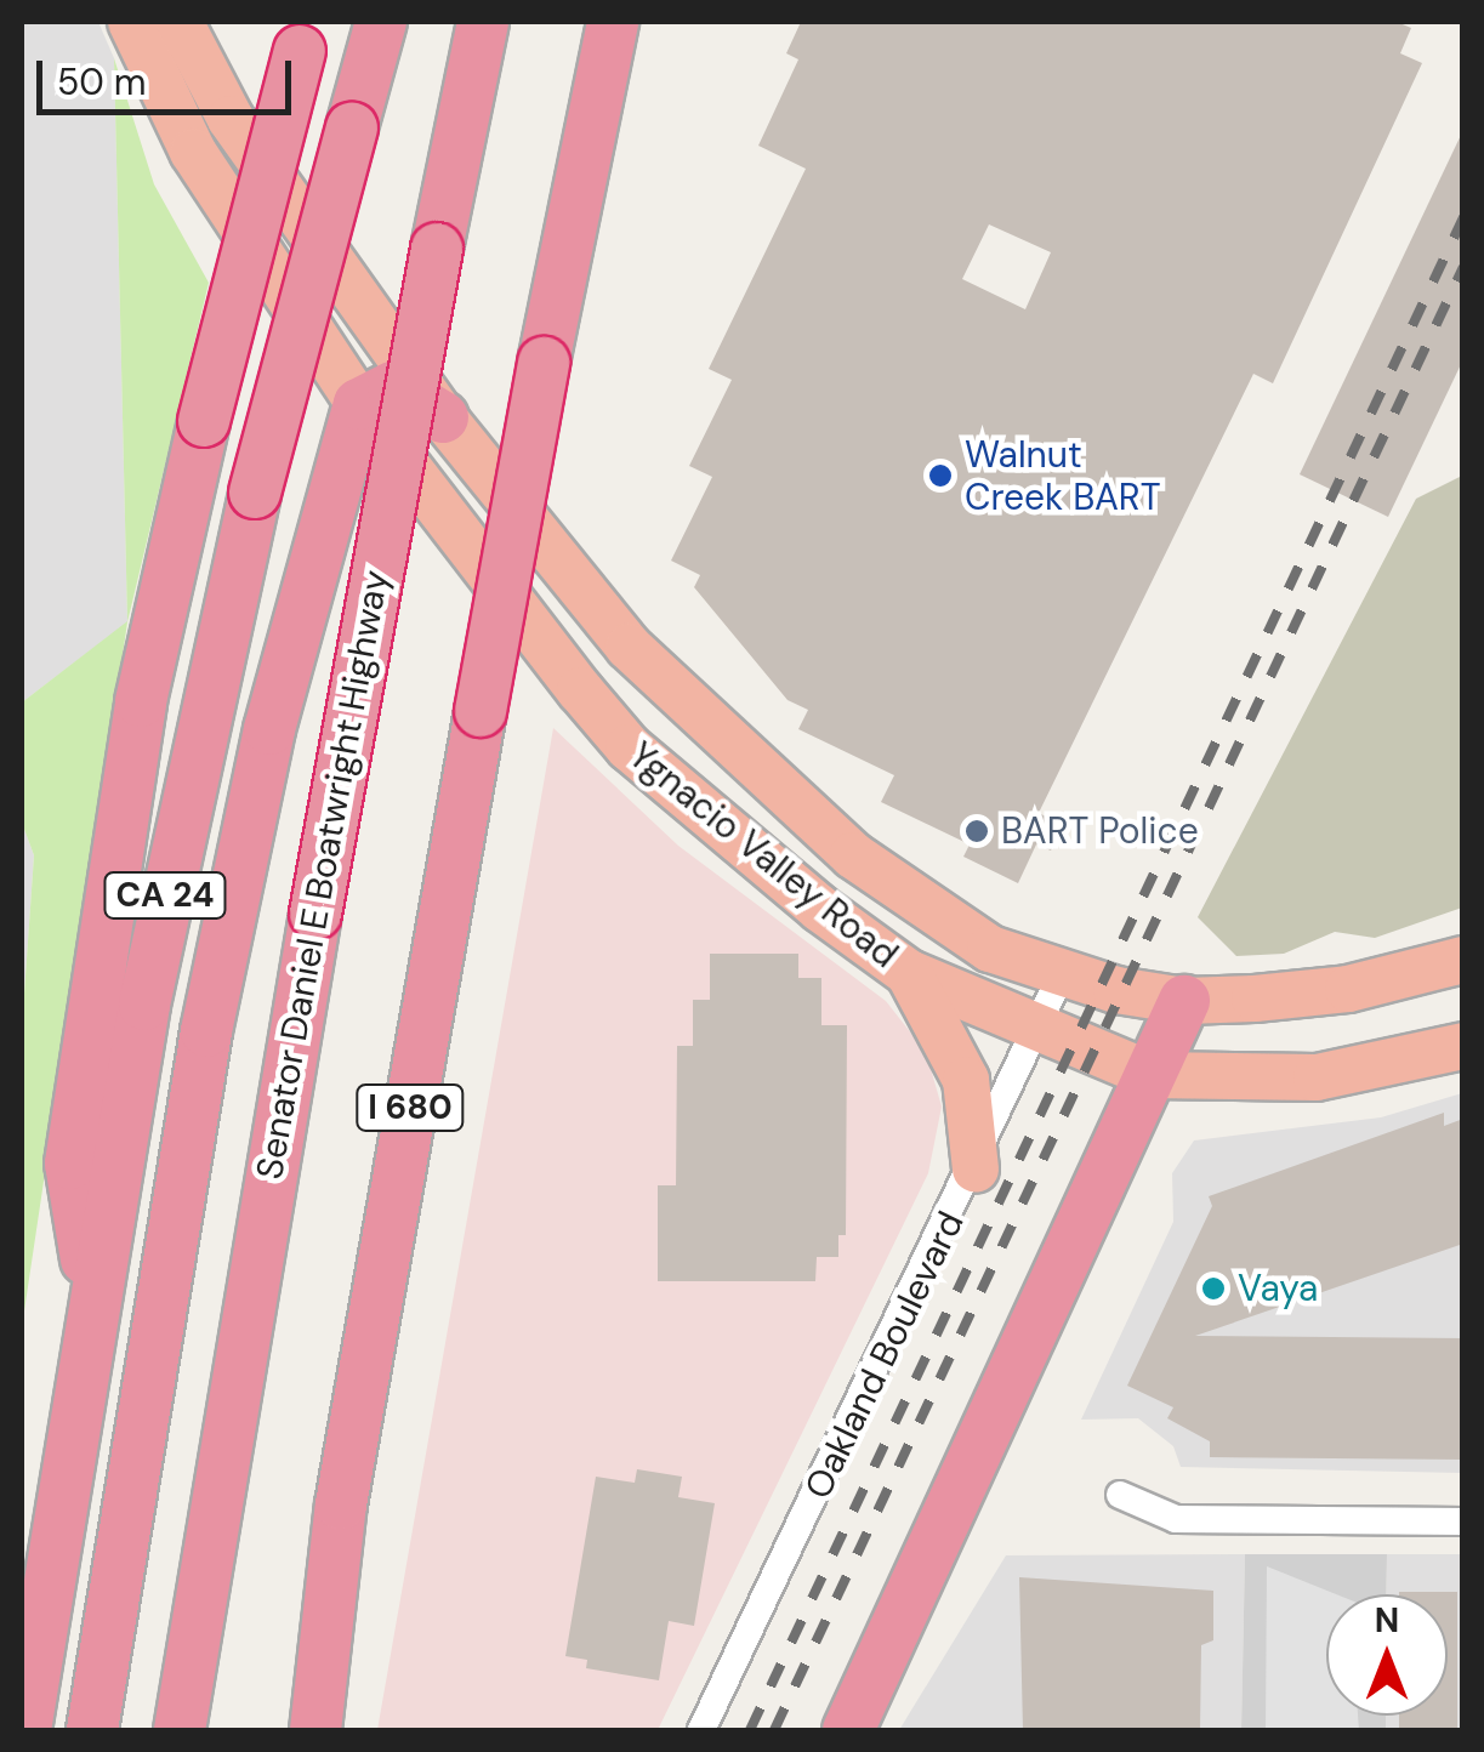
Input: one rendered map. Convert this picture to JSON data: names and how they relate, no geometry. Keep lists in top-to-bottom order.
{
  "streets": {
    "highway": [
      "Ygnacio Valley Road",
      "Senator Daniel E Boatwright Highway",
      "CA 24",
      "I 680"
    ],
    "street": ["Oakland Boulevard"]
  },
  "crossings": [
    ["Ygnacio Valley Road", "Oakland Boulevard"]
  ],
  "places": ["Walnut Creek BART", "BART Police", "Vaya"],
  "scale_bar": "50 m",
  "north": "top"
}
